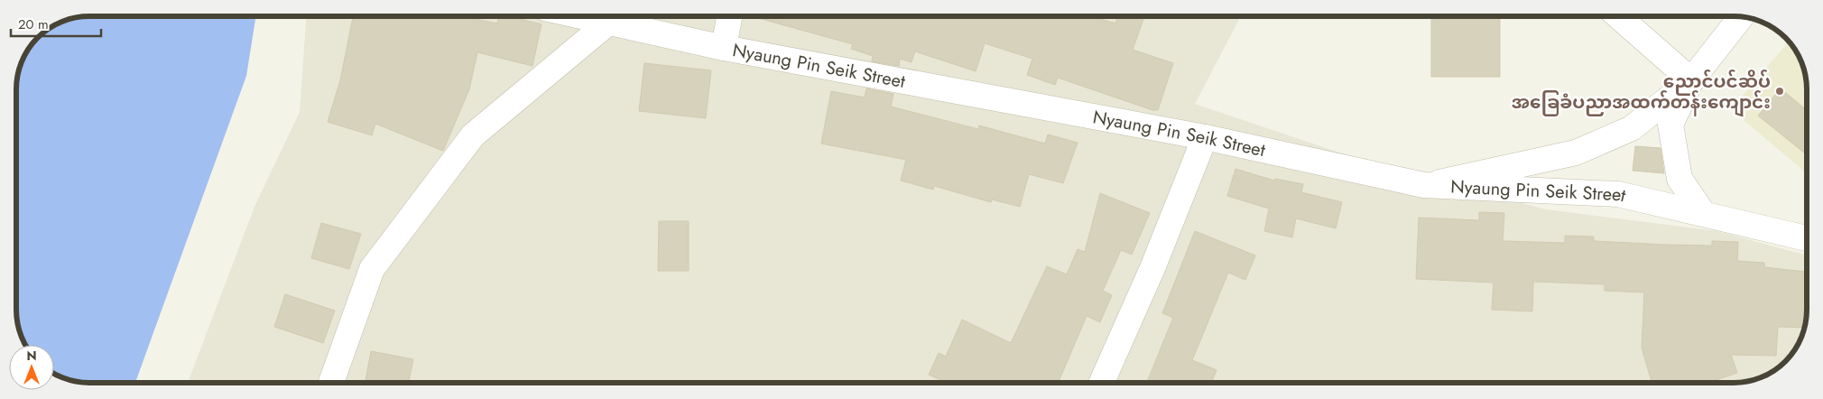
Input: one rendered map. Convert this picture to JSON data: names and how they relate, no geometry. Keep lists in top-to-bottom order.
{
  "streets": {
    "street": ["Nyaung Pin Seik Street"]
  },
  "places": ["ညောင်ပင်ဆိပ် အခြေခံပညာအထက်တန်းကျောင်း"],
  "scale_bar": "20 m",
  "north": "top"
}
